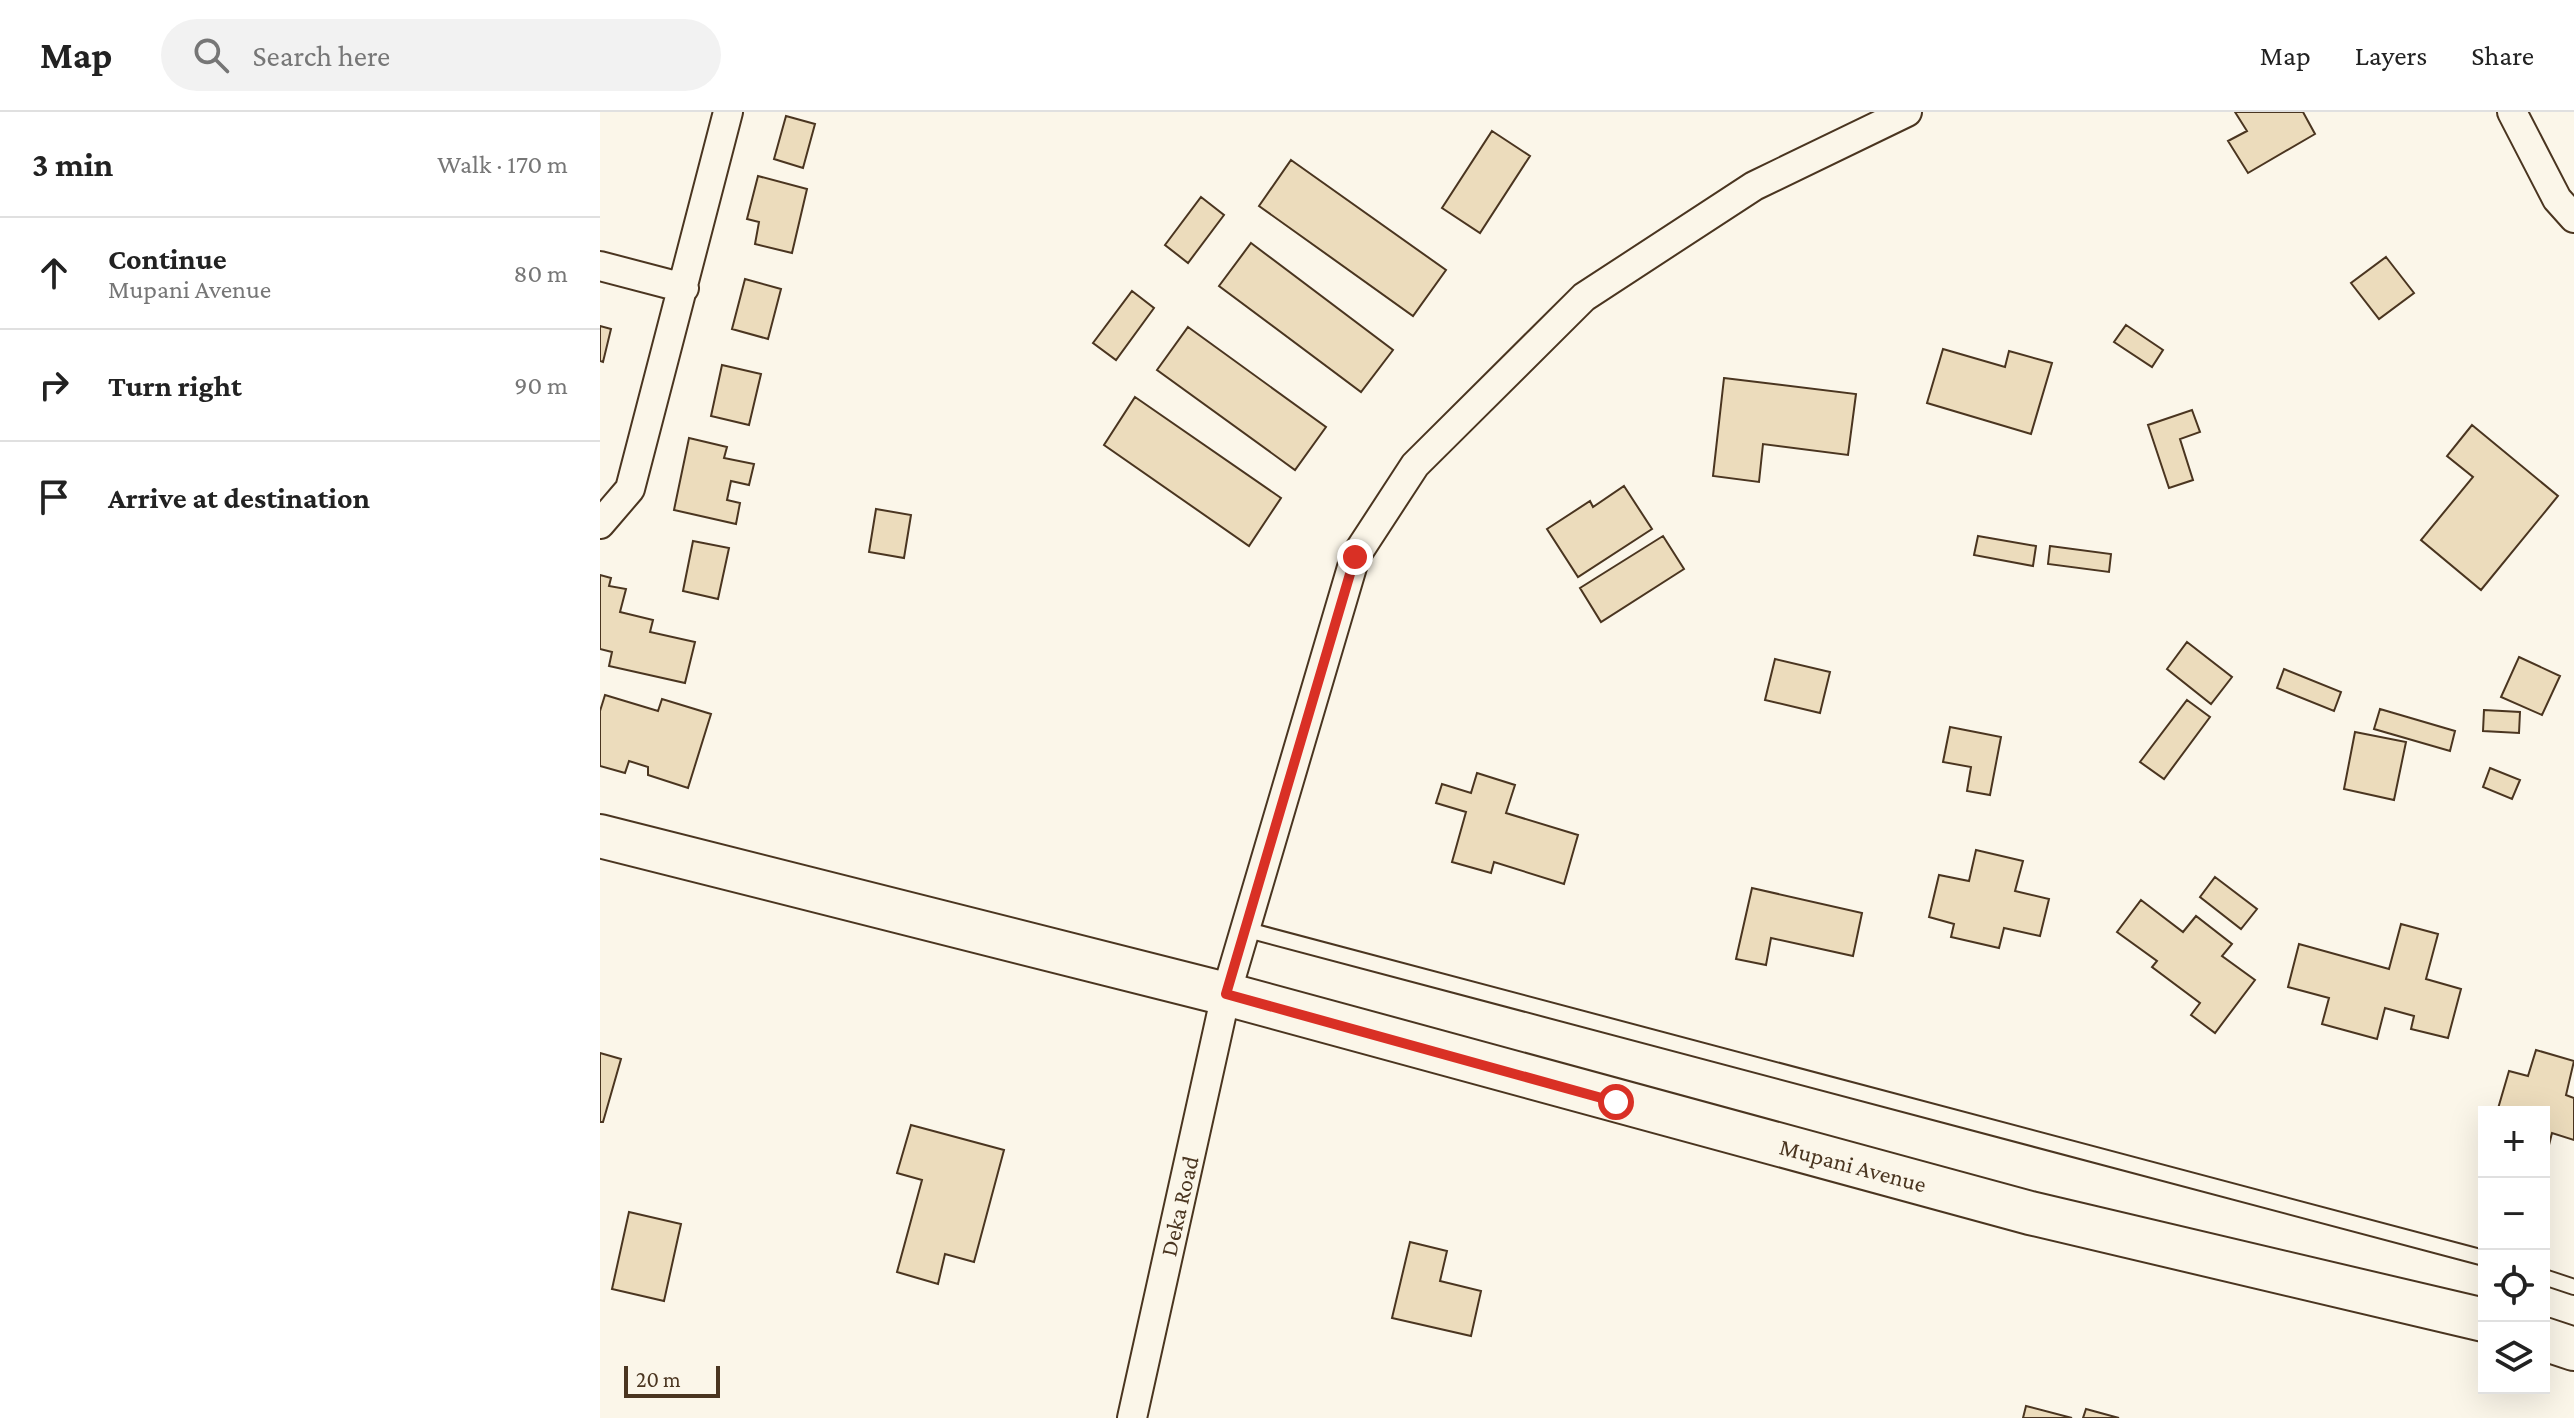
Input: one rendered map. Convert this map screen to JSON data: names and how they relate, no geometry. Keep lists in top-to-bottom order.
{
  "streets": {
    "street": ["Mupani Avenue", "Deka Road"]
  },
  "crossings": [
    ["Mupani Avenue", "Deka Road"]
  ],
  "scale_bar": "20 m",
  "page": {
    "header": "Map",
    "search": "Search here",
    "nav": ["Map", "Layers", "Share"],
    "heading": ["3 min", "Walk · 170 m"],
    "list": [
      ["Continue", "Mupani Avenue", "80 m"],
      ["Turn right", "90 m"],
      "Arrive at destination"
    ],
    "map_buttons": ["+", "−"],
    "scale": "20 m"
  }
}
